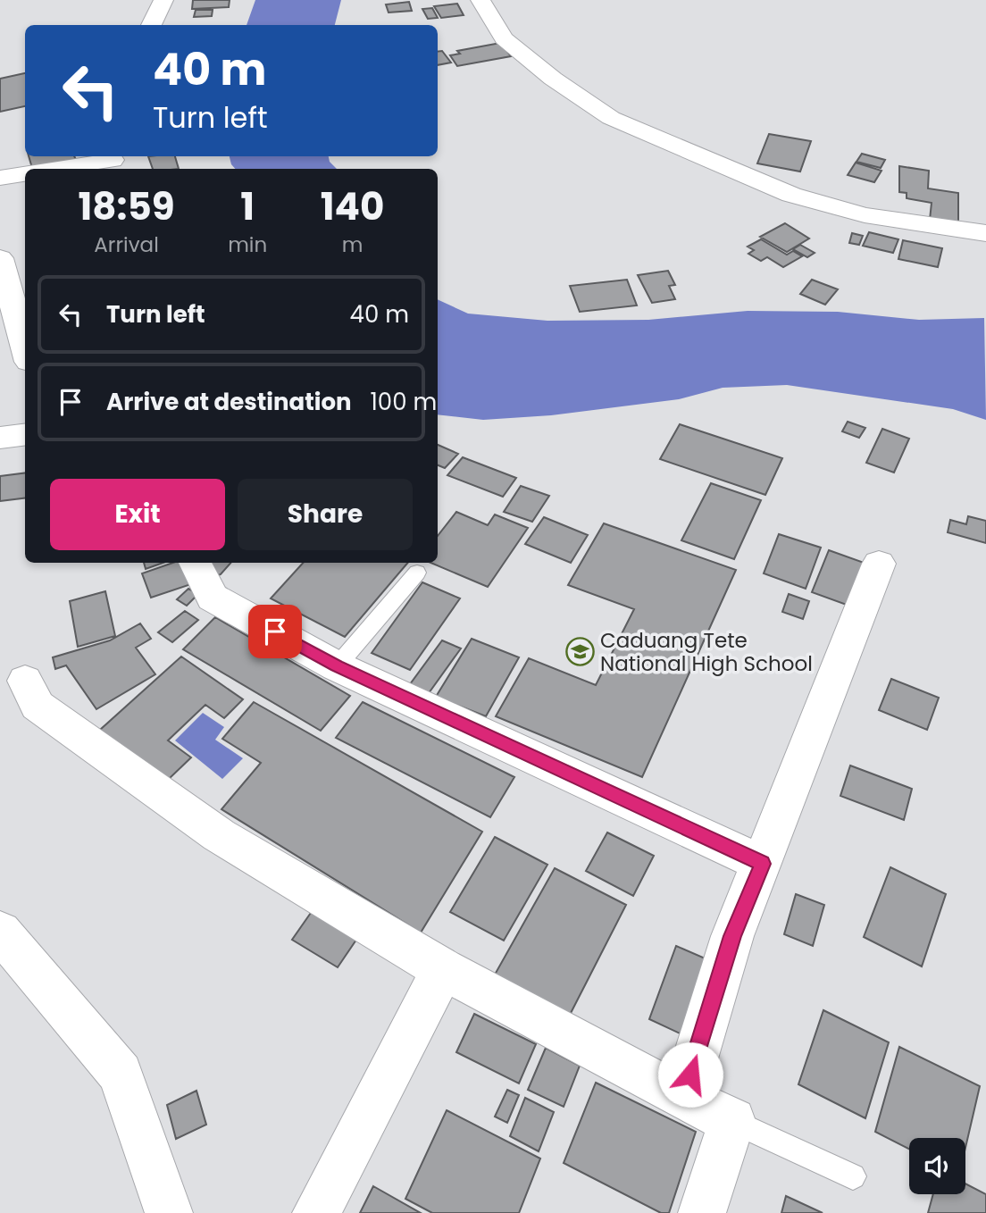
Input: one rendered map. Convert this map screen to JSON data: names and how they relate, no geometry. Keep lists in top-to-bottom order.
{
  "places": {
    "school or university": ["Caduang Tete National High School"]
  },
  "page": {
    "turn": ["40 m", "Turn left"],
    "eta": [
      "18:59",
      "Arrival",
      "1",
      "min",
      "140",
      "m"
    ],
    "list": [
      {
        "name": "Turn left",
        "value": "40 m"
      },
      {
        "name": "Arrive at destination",
        "value": "100 m"
      }
    ],
    "buttons": ["Exit", "Share"]
  }
}
